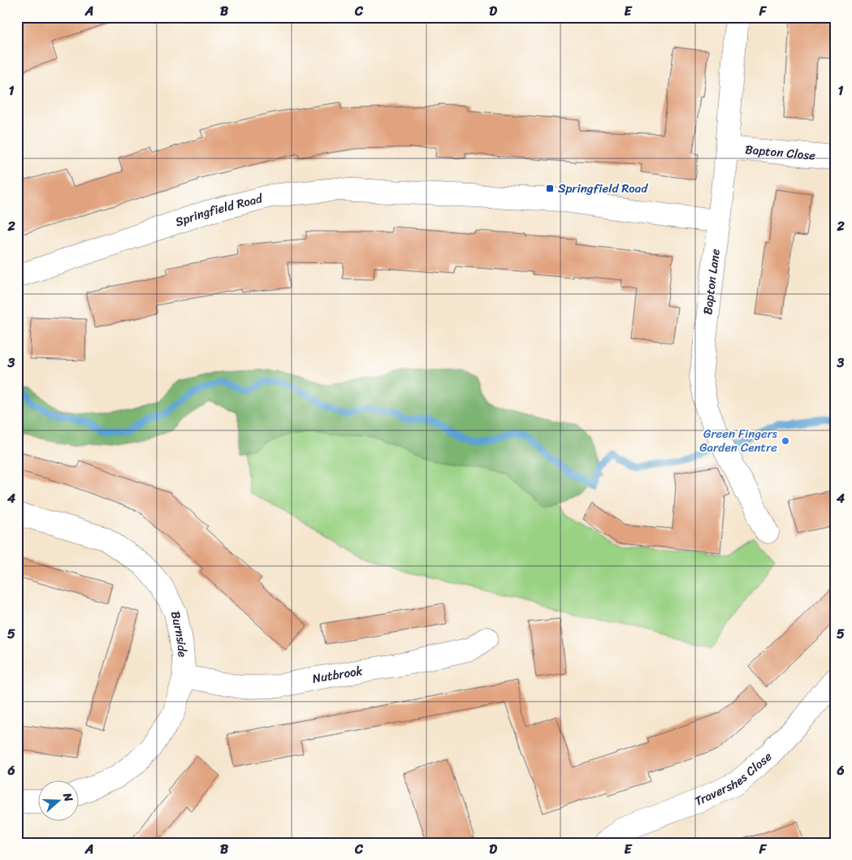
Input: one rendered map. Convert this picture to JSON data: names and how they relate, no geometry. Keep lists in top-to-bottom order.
{
  "streets": {
    "street": [
      "Bapton Close",
      "Springfield Road",
      "Bapton Lane",
      "Burnside",
      "Nutbrook",
      "Travershes Close"
    ]
  },
  "crossings": [
    ["Bapton Close", "Bapton Lane"],
    ["Springfield Road", "Bapton Lane"],
    ["Burnside", "Nutbrook"]
  ],
  "places": {
    "transit": ["Springfield Road"],
    "other": ["Green Fingers Garden Centre"]
  },
  "north": "right",
  "grid": {
    "columns": [
      "A",
      "B",
      "C",
      "D",
      "E",
      "F"
    ],
    "rows": [
      "1",
      "2",
      "3",
      "4",
      "5",
      "6"
    ]
  }
}
